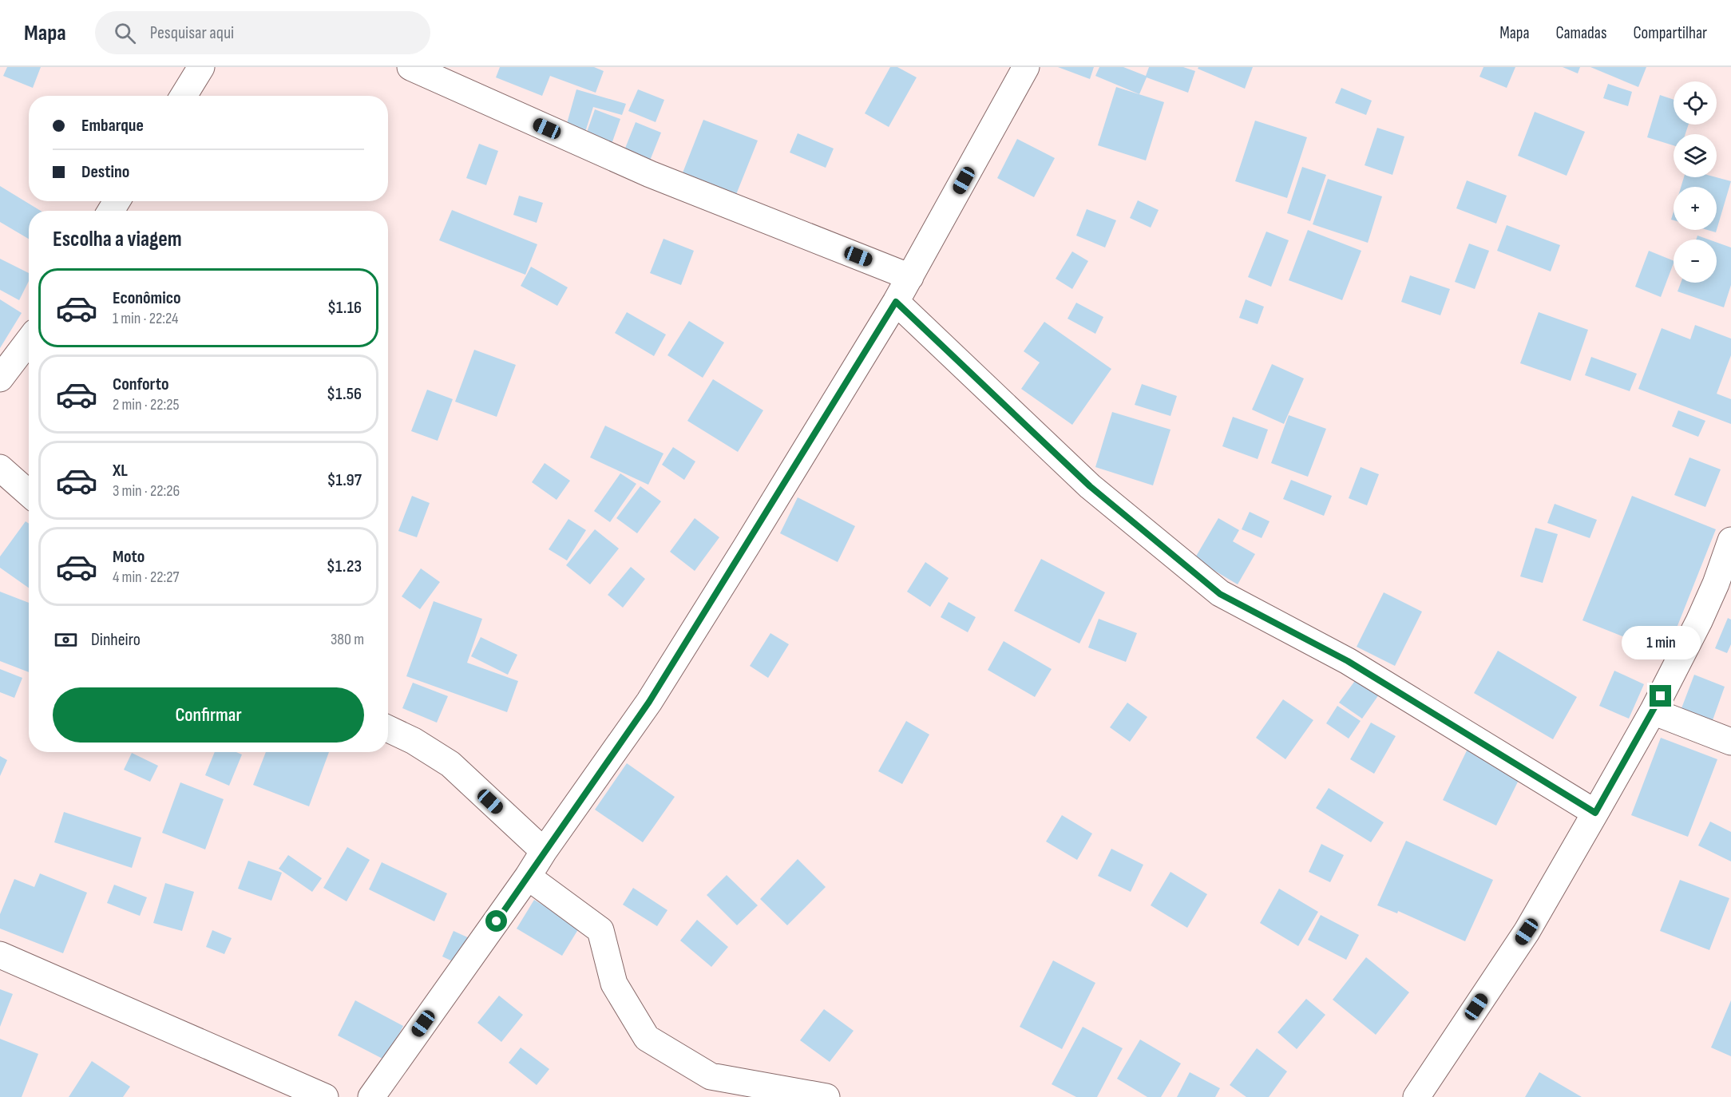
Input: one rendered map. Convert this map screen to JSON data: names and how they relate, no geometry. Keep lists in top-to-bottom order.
{
  "page": {
    "header": "Mapa",
    "search": "Pesquisar aqui",
    "nav": ["Mapa", "Camadas", "Compartilhar"],
    "map_buttons": ["+", "−"],
    "banner": ["Embarque", "Destino"],
    "heading": "Escolha a viagem",
    "list": [
      {
        "name": "Econômico",
        "note": "1 min · 22:24",
        "value": "$1.16"
      },
      {
        "name": "Conforto",
        "note": "2 min · 22:25",
        "value": "$1.56"
      },
      {
        "name": "XL",
        "note": "3 min · 22:26",
        "value": "$1.97"
      },
      {
        "name": "Moto",
        "note": "4 min · 22:27",
        "value": "$1.23"
      }
    ],
    "pay": ["Dinheiro", "380 m"],
    "bubble": "1 min",
    "buttons": "Confirmar"
  }
}
